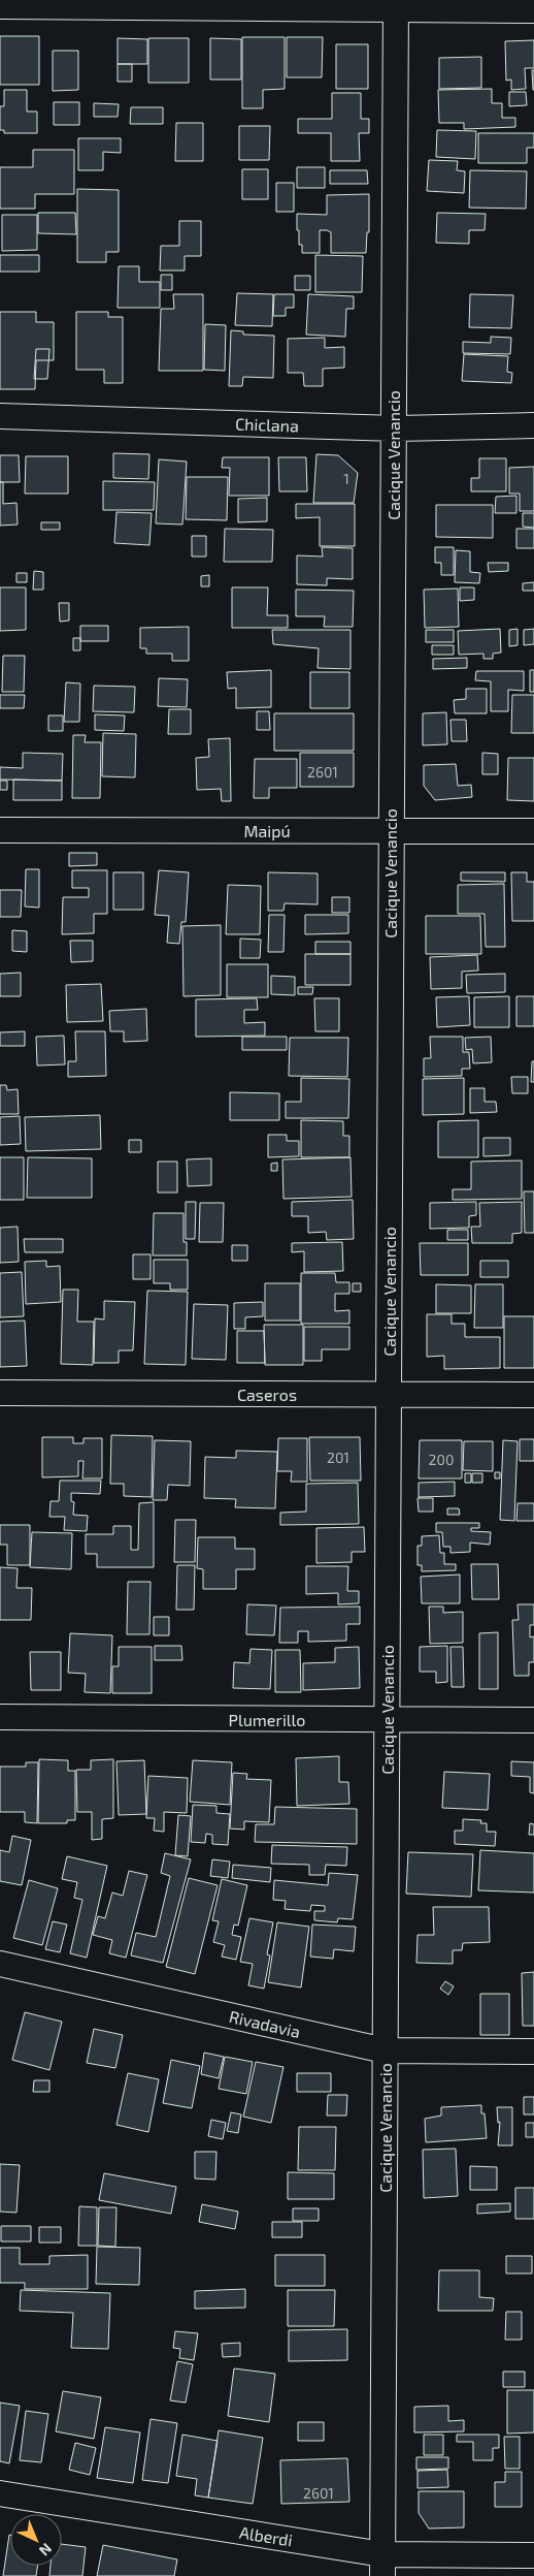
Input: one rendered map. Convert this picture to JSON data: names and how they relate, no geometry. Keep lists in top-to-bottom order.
{
  "streets": {
    "street": [
      "Chiclana",
      "Cacique Venancio",
      "Maipú",
      "Caseros",
      "Plumerillo",
      "Rivadavia",
      "Alberdi"
    ]
  },
  "crossings": [
    ["Chiclana", "Cacique Venancio"],
    ["Cacique Venancio", "Maipú"],
    ["Cacique Venancio", "Caseros"],
    ["Cacique Venancio", "Plumerillo"],
    ["Cacique Venancio", "Rivadavia"],
    ["Cacique Venancio", "Alberdi"]
  ],
  "house_numbers": [
    "1",
    "2601",
    "201",
    "200",
    "2601"
  ],
  "north": "bottom right"
}
